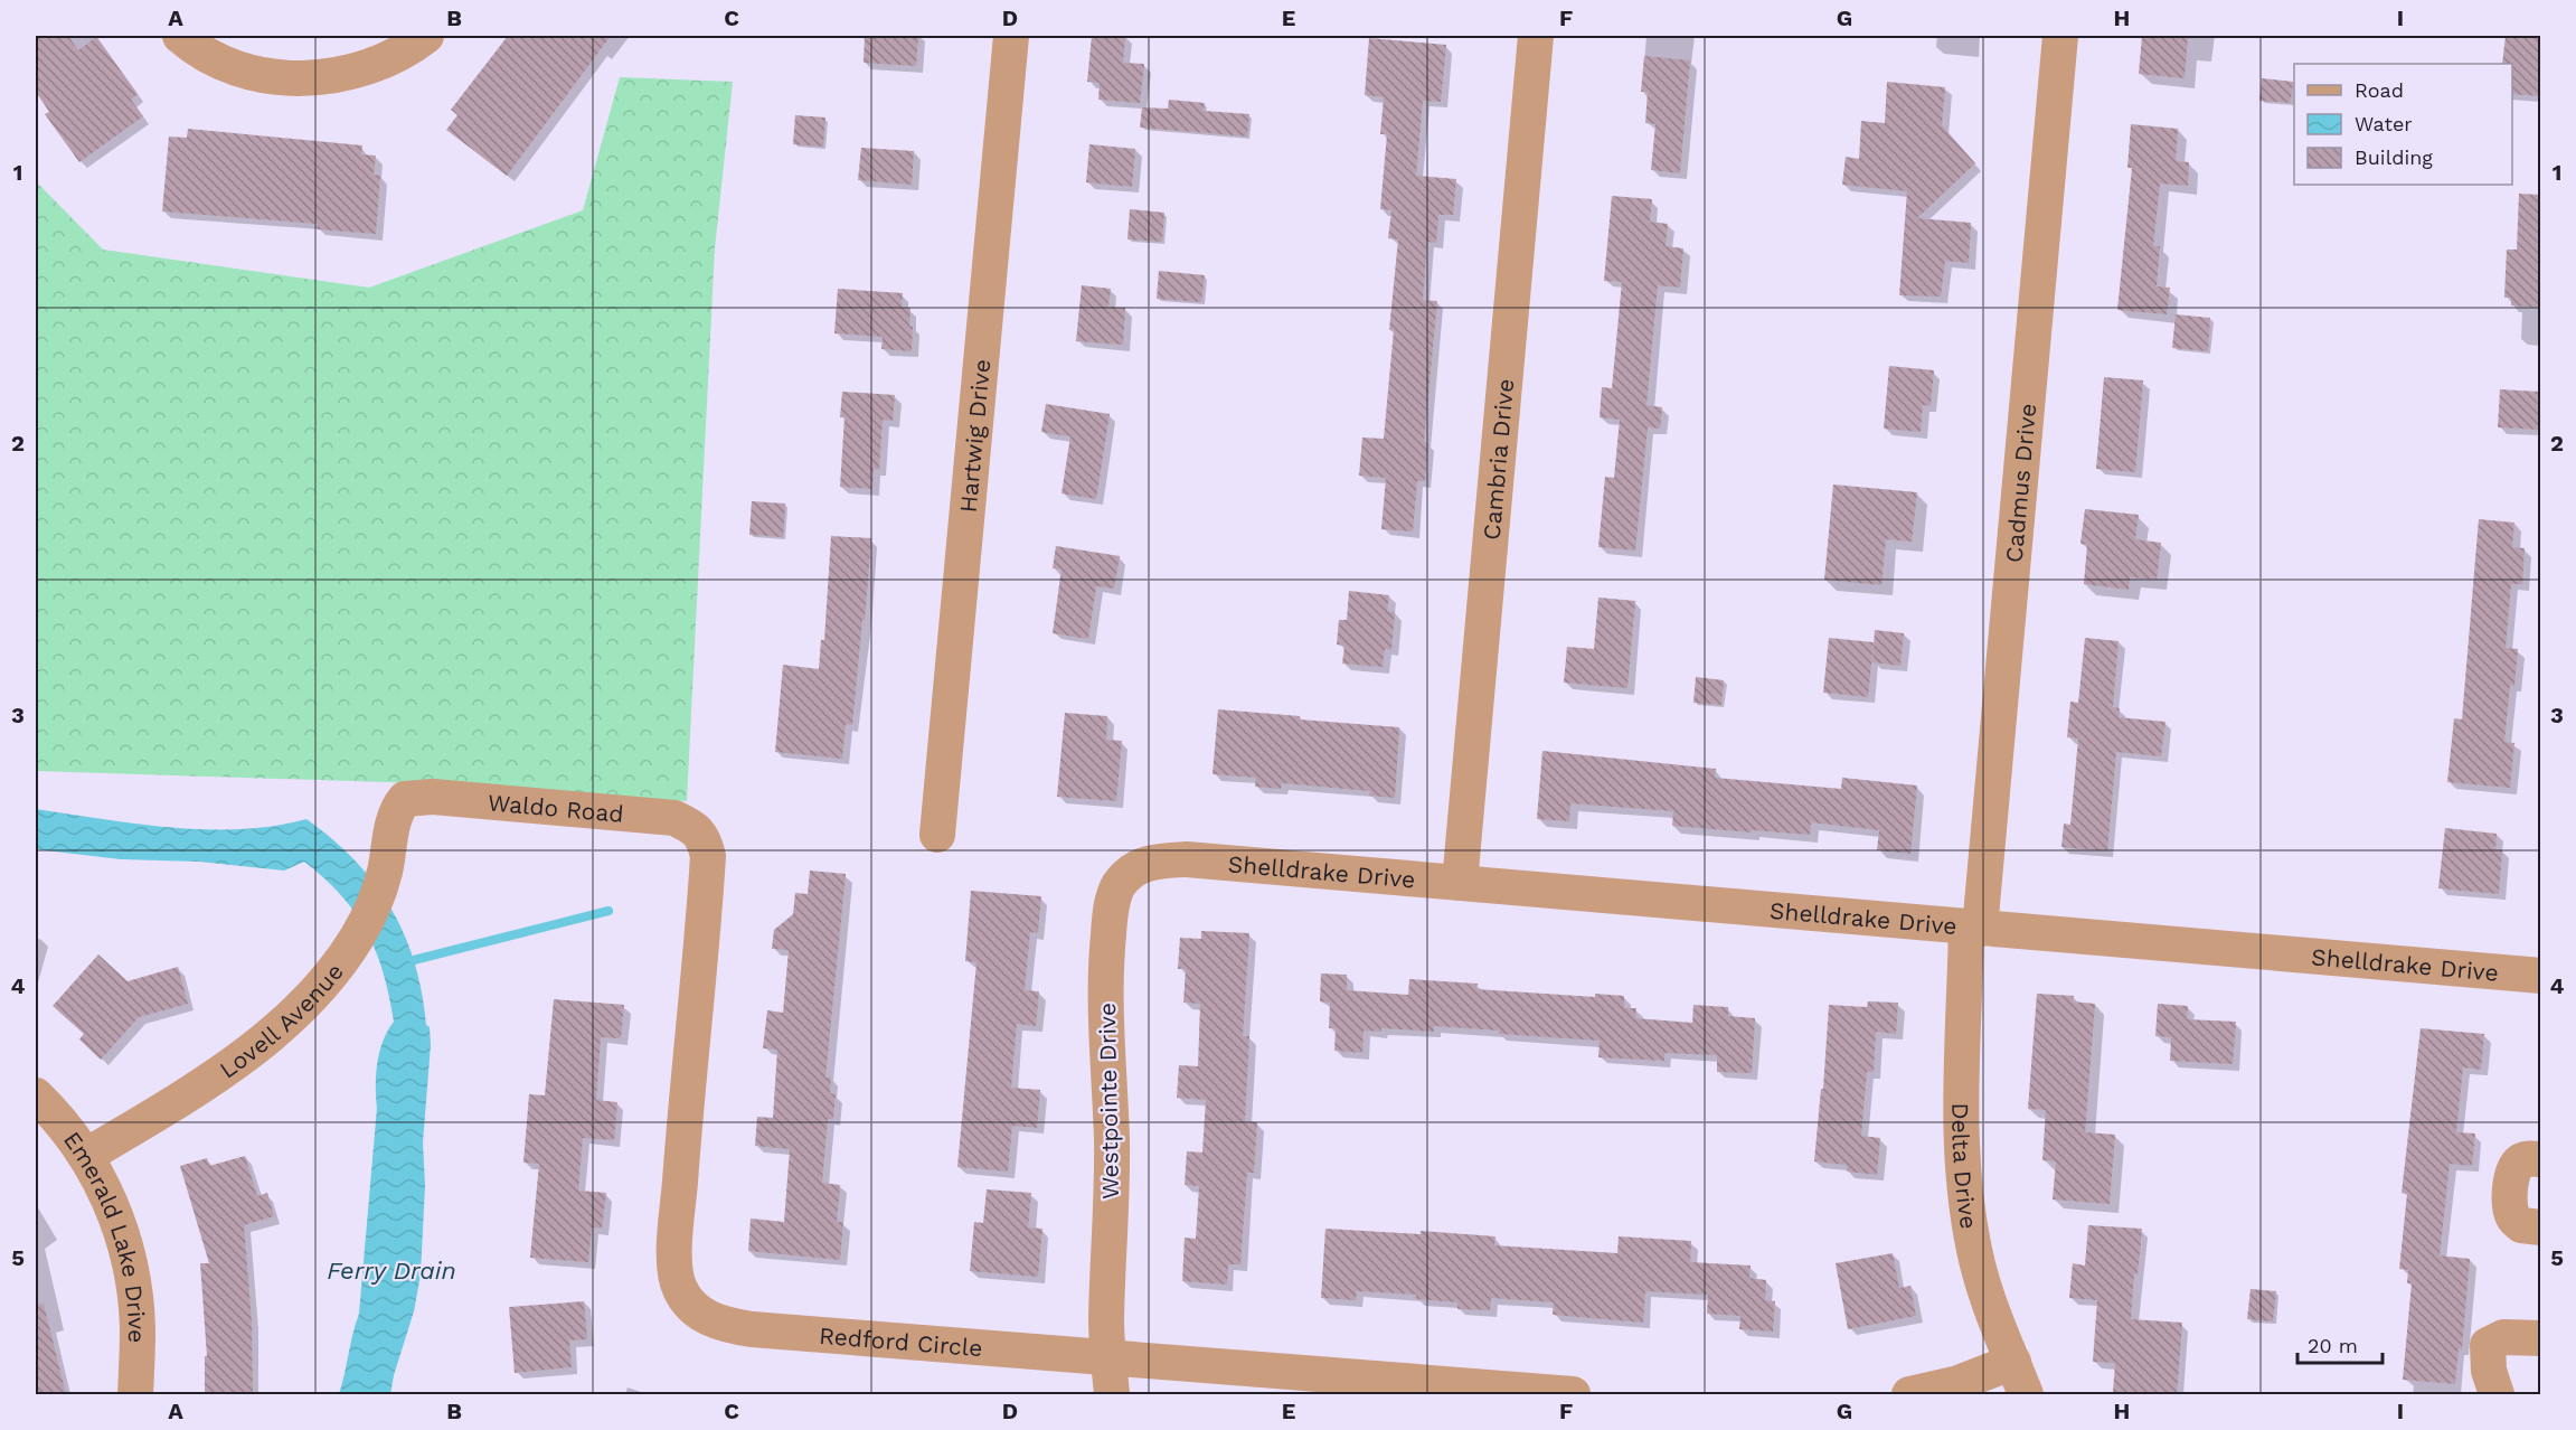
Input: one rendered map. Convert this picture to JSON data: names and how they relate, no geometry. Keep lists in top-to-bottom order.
{
  "streets": {
    "street": [
      "Hartwig Drive",
      "Cambria Drive",
      "Cadmus Drive",
      "Waldo Road",
      "Shelldrake Drive",
      "Lovell Avenue",
      "Westpointe Drive",
      "Delta Drive",
      "Emerald Lake Drive",
      "Redford Circle"
    ]
  },
  "crossings": [
    ["Cambria Drive", "Shelldrake Drive"],
    ["Cadmus Drive", "Shelldrake Drive"],
    ["Cadmus Drive", "Delta Drive"],
    ["Waldo Road", "Lovell Avenue"],
    ["Waldo Road", "Redford Circle"],
    ["Shelldrake Drive", "Westpointe Drive"],
    ["Shelldrake Drive", "Delta Drive"],
    ["Lovell Avenue", "Emerald Lake Drive"],
    ["Westpointe Drive", "Redford Circle"]
  ],
  "water": ["Ferry Drain"],
  "legend": ["Road", "Water", "Building"],
  "scale_bar": "20 m",
  "grid": {
    "columns": [
      "A",
      "B",
      "C",
      "D",
      "E",
      "F",
      "G",
      "H",
      "I"
    ],
    "rows": [
      "1",
      "2",
      "3",
      "4",
      "5"
    ]
  }
}
